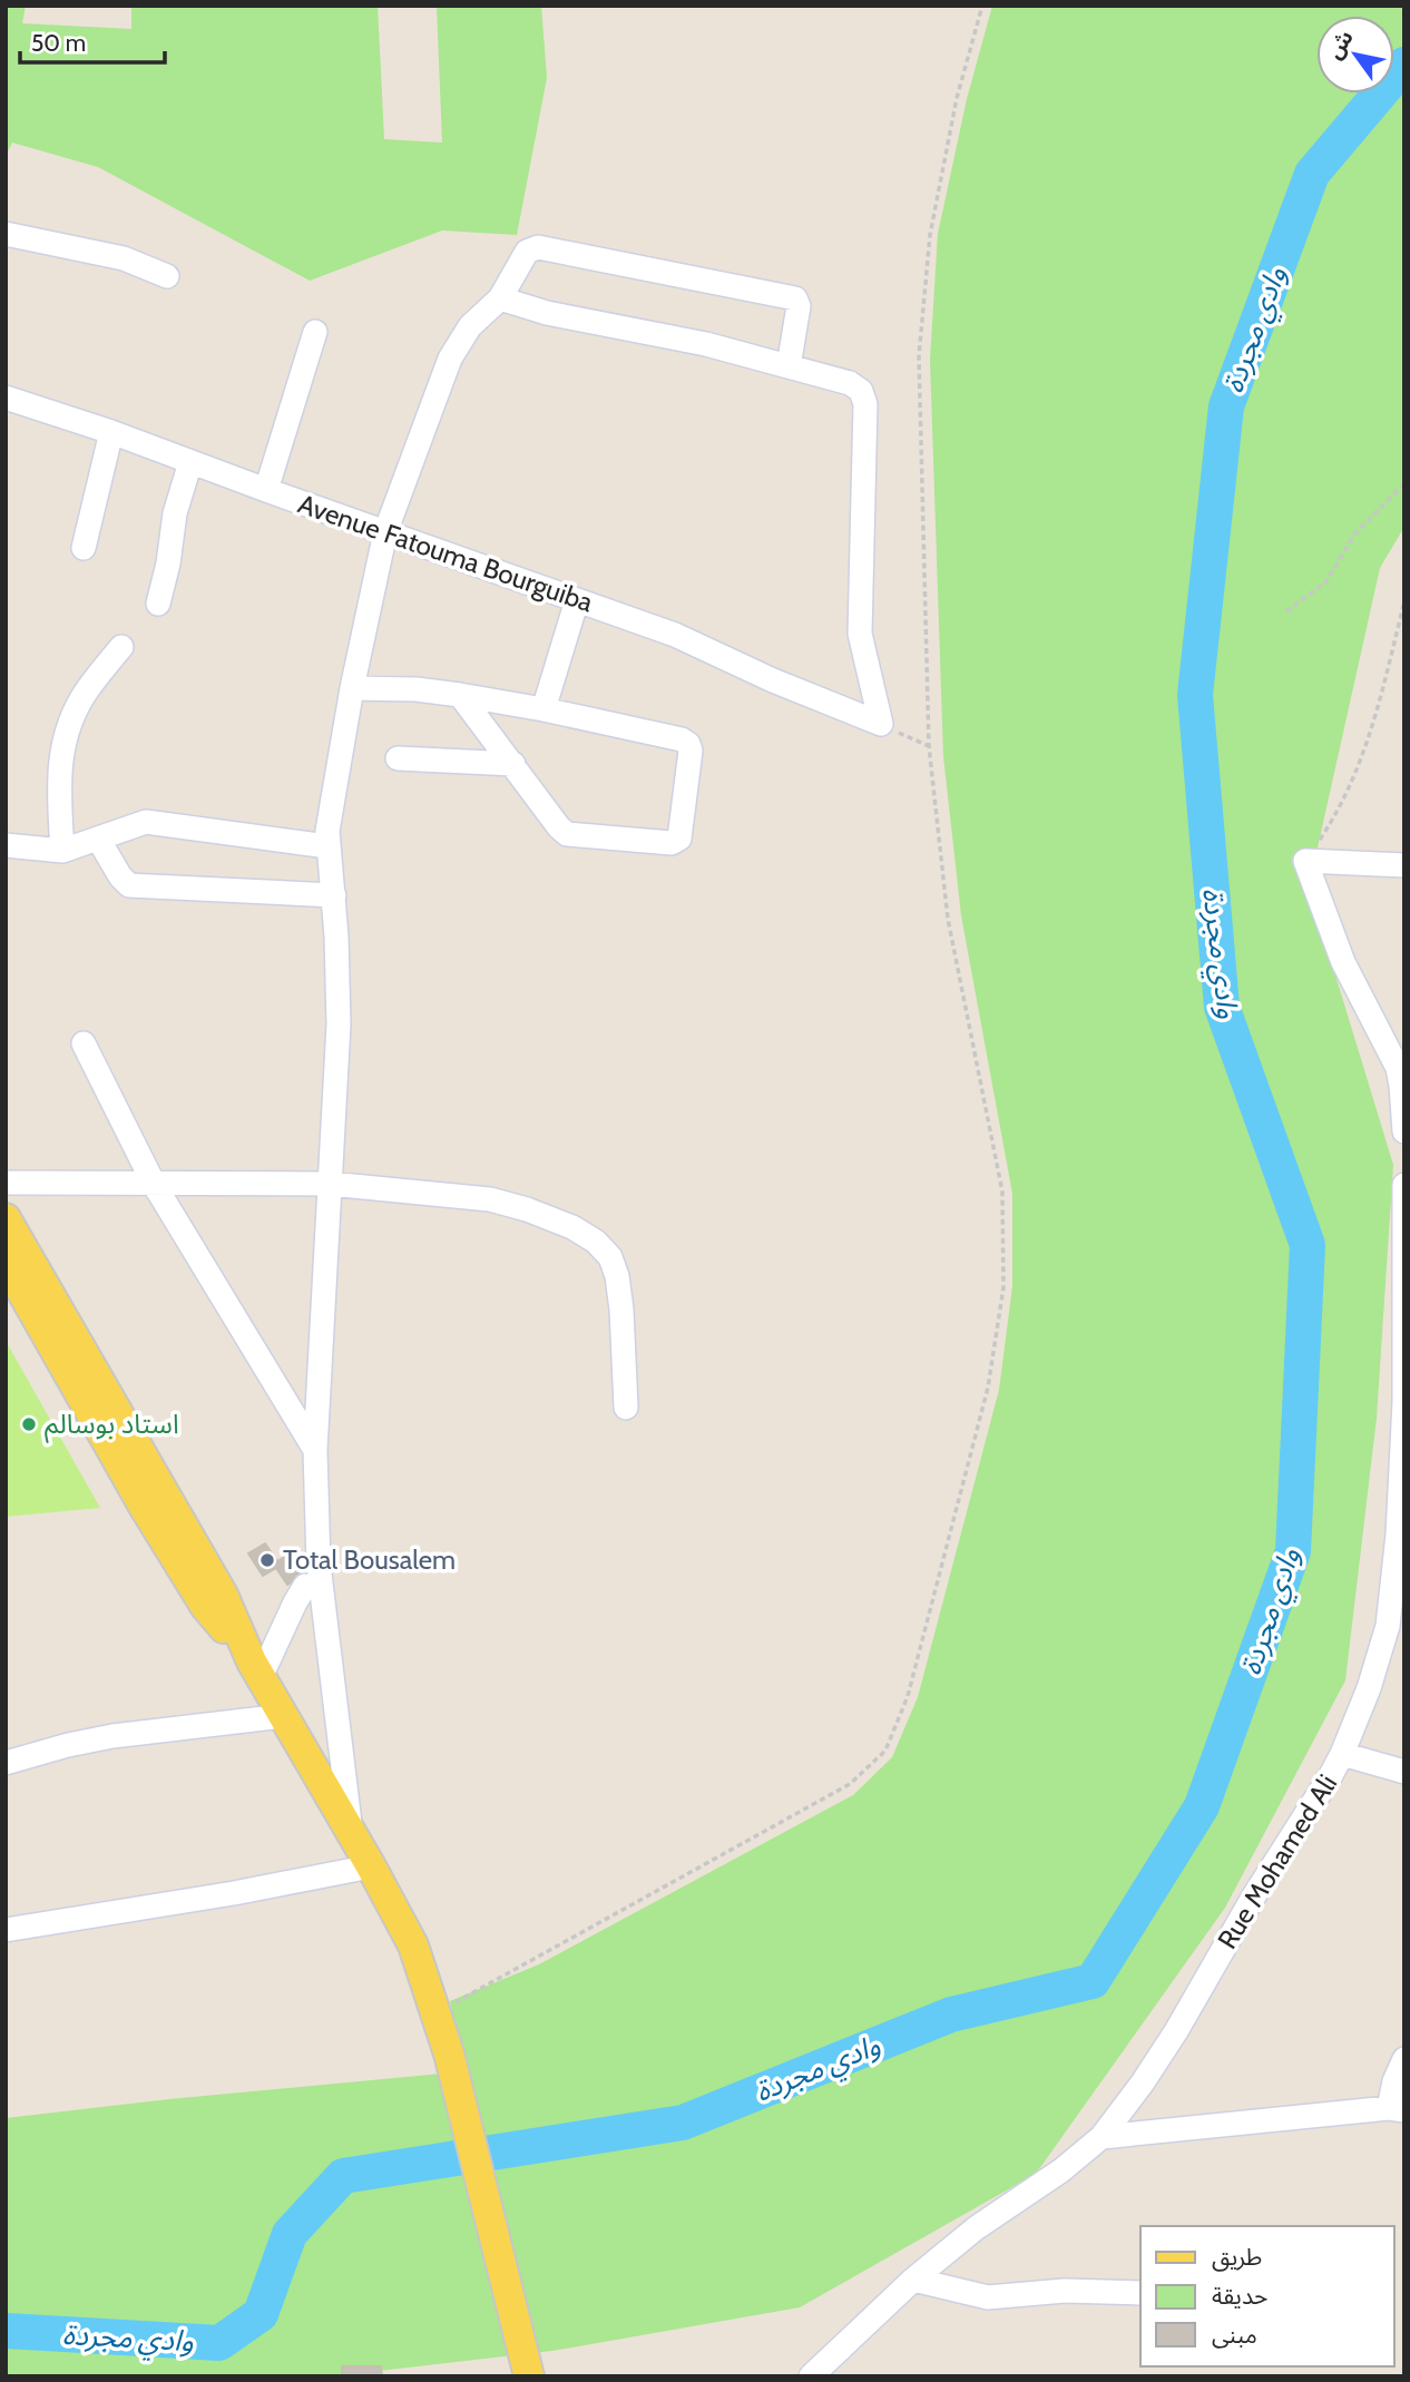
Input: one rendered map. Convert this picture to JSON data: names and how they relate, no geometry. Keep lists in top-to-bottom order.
{
  "streets": {
    "street": ["Avenue Fatouma Bourguiba", "Rue Mohamed Ali"]
  },
  "water": ["وادي مجردة"],
  "places": ["استاد بوسالم", "Total Bousalem"],
  "legend": ["طريق", "حديقة", "مبنى"],
  "scale_bar": "50 m",
  "north": "top left"
}
